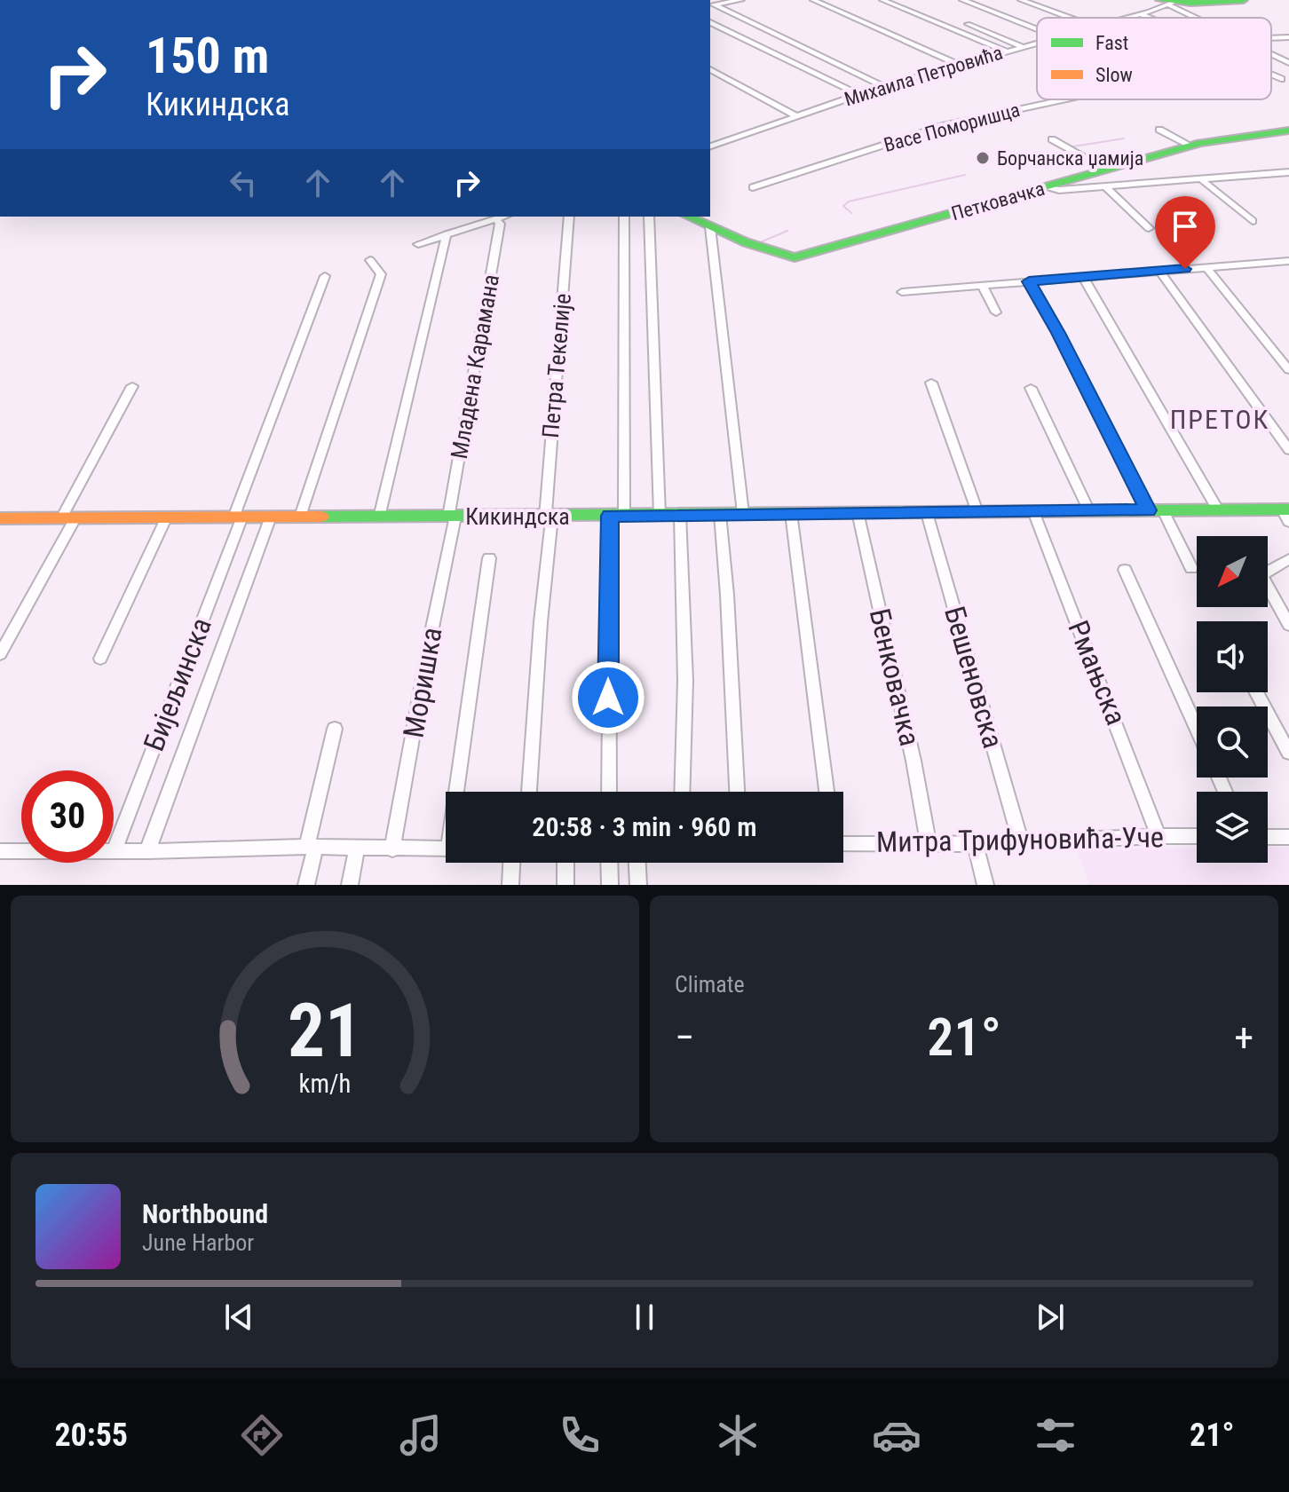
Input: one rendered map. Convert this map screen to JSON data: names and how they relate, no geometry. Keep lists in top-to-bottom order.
{
  "streets": {
    "street": [
      "Михаила Петровића",
      "Васе Поморишца",
      "Петковачка",
      "Петра Текелије",
      "Младена Карамана",
      "Кикиндска",
      "Рмањска",
      "Бенковачка",
      "Бешеновска",
      "Моришка",
      "Бијељинска",
      "Митра Трифуновића-Уче"
    ]
  },
  "crossings": [
    ["Петра Текелије", "Кикиндска"],
    ["Младена Карамана", "Кикиндска"],
    ["Младена Карамана", "Моришка"],
    ["Кикиндска", "Рмањска"],
    ["Кикиндска", "Бенковачка"],
    ["Кикиндска", "Бешеновска"],
    ["Кикиндска", "Моришка"],
    ["Кикиндска", "Бијељинска"],
    ["Рмањска", "Митра Трифуновића-Уче"],
    ["Бенковачка", "Митра Трифуновића-Уче"],
    ["Бешеновска", "Митра Трифуновића-Уче"]
  ],
  "districts": ["ПРЕТОК"],
  "places": ["Борчанска џамија"],
  "legend": ["Fast", "Slow"],
  "north": "bottom left",
  "page": {
    "turn": ["150 m", "Кикиндска"],
    "limit": "30",
    "trip": "20:58 · 3 min · 960 m",
    "tile": "Climate",
    "heat": ["−", "21°", "+"],
    "song": ["Northbound", "June Harbor"],
    "tabs": ["20:55", "21°"],
    "gauge": ["21", "km/h"]
  }
}
